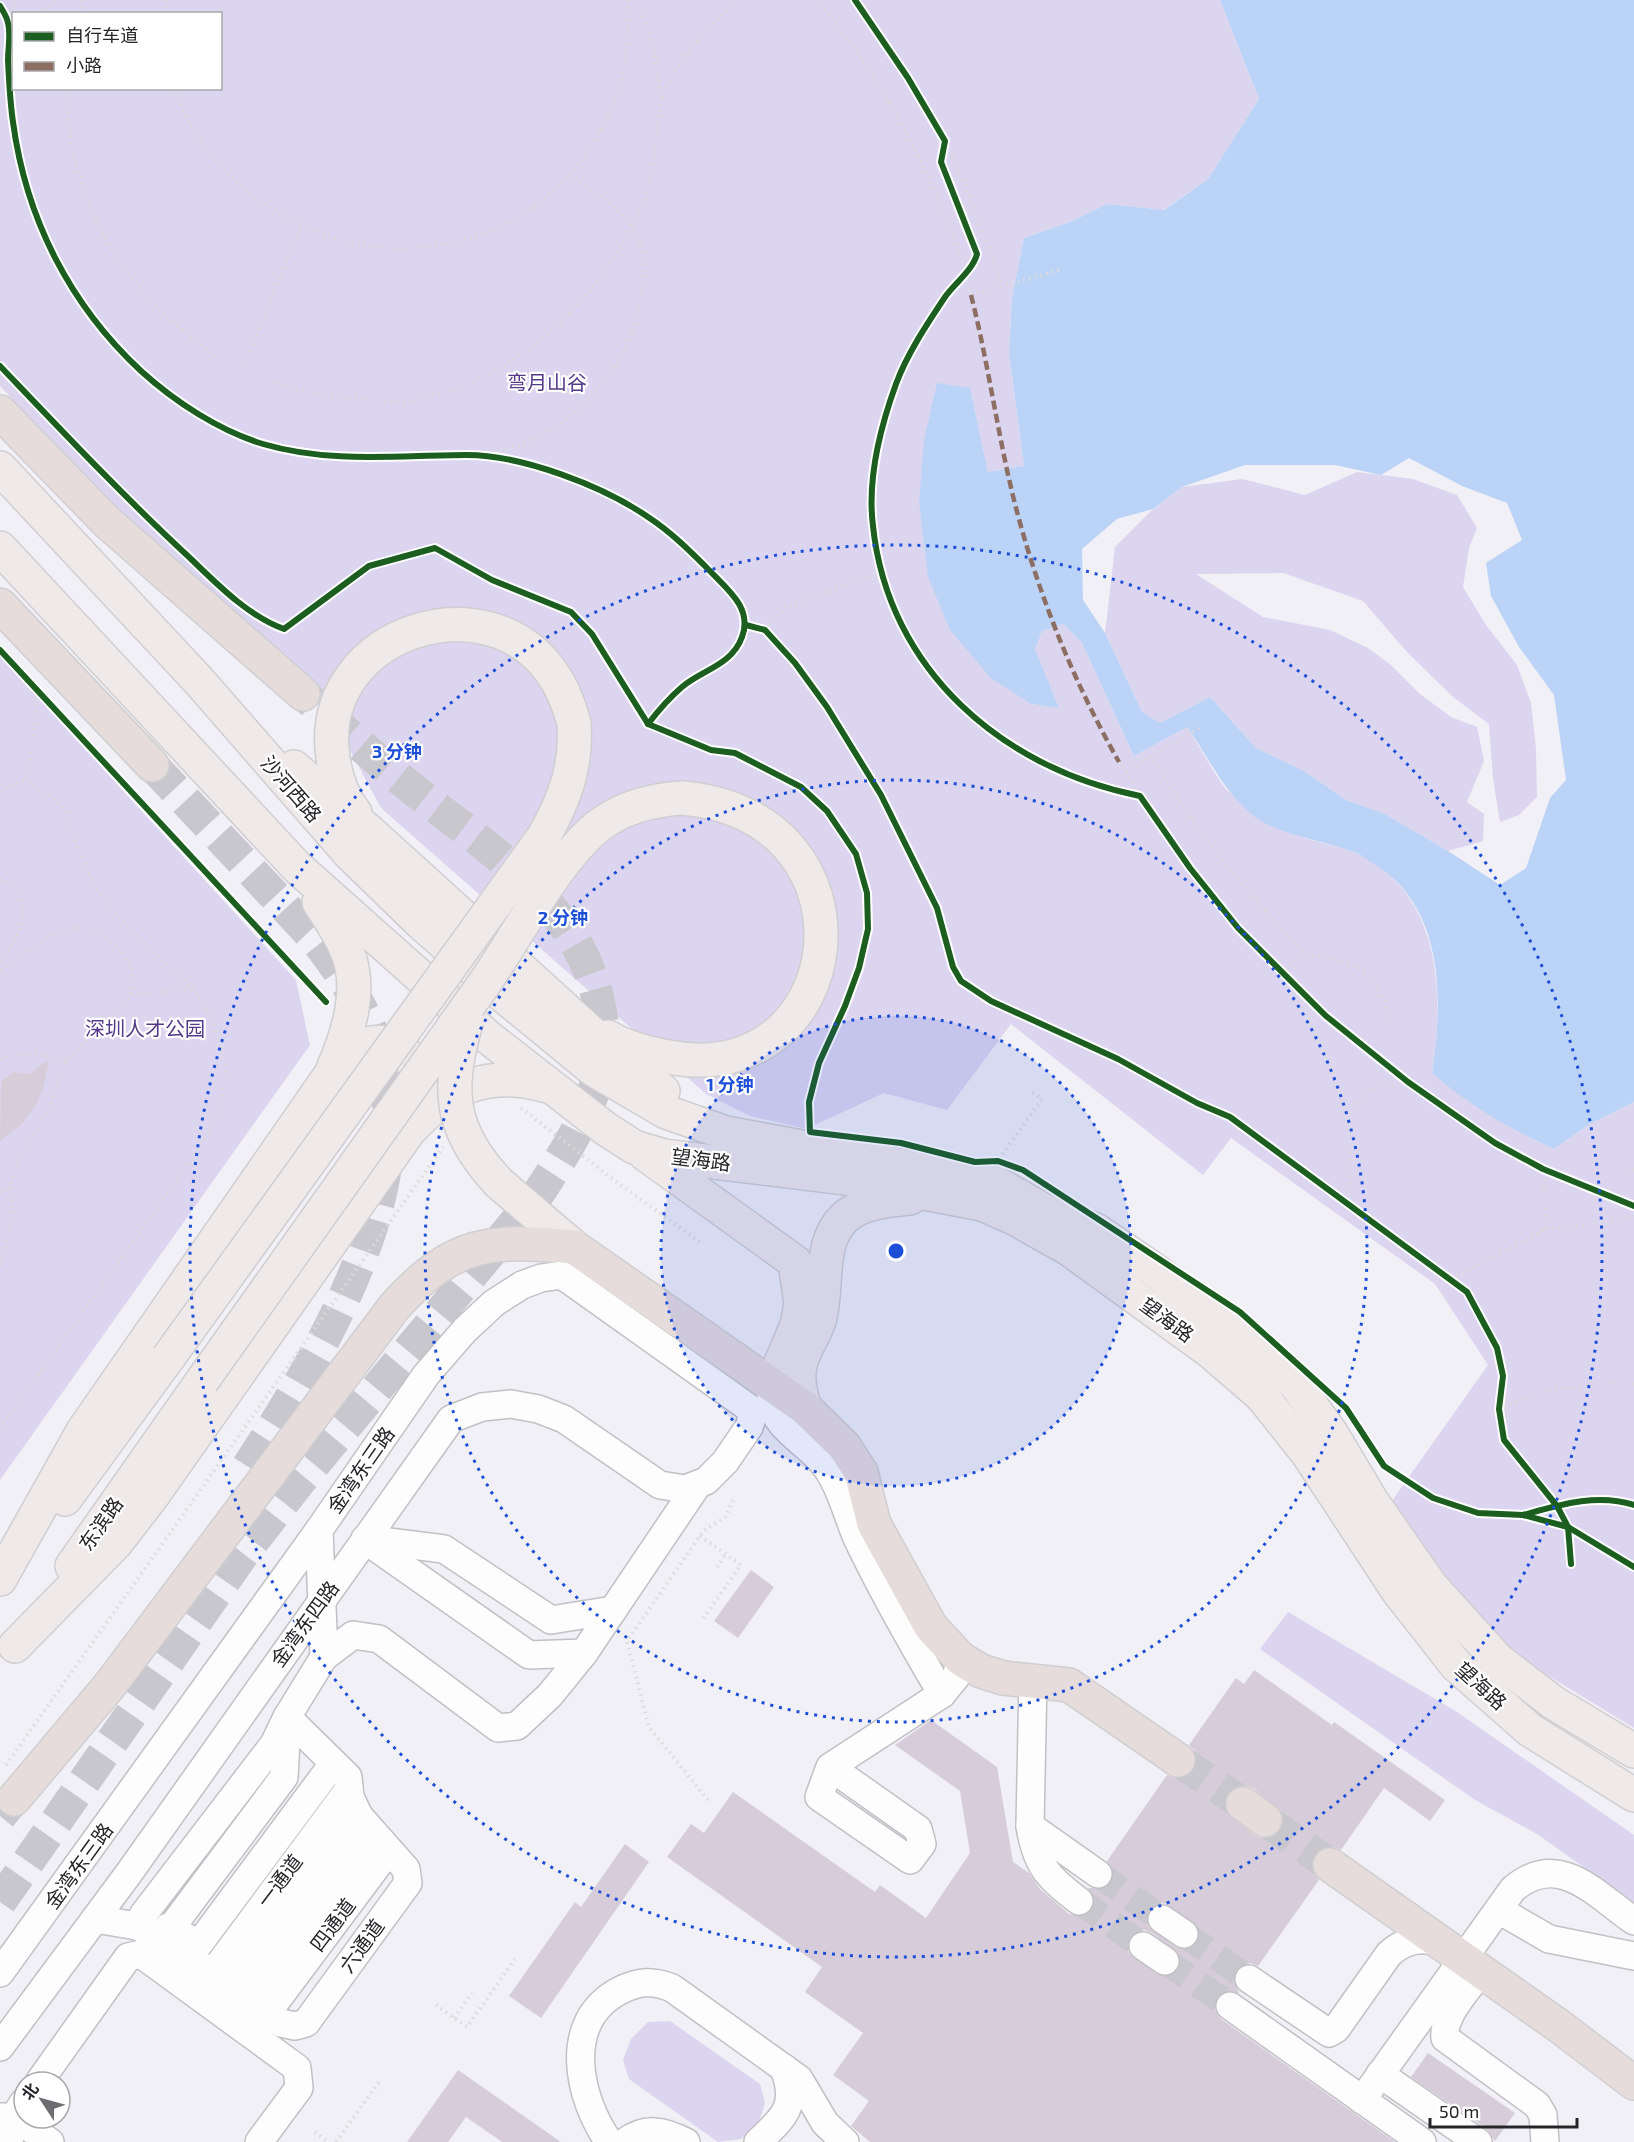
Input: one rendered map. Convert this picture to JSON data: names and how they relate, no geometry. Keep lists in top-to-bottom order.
{
  "streets": {
    "main road": ["沙河西路", "望海路", "东滨路"],
    "street": [
      "金湾东三路",
      "金湾东四路",
      "一通道",
      "四通道",
      "六通道"
    ]
  },
  "crossings": [
    ["沙河西路", "望海路"],
    ["一通道", "四通道"],
    ["一通道", "六通道"],
    ["四通道", "六通道"]
  ],
  "parks": ["弯月山谷", "深圳人才公园"],
  "legend": ["自行车道", "小路"],
  "scale_bar": "50 m",
  "north": "top left",
  "rings": ["3 分钟", "2 分钟", "1 分钟"]
}
